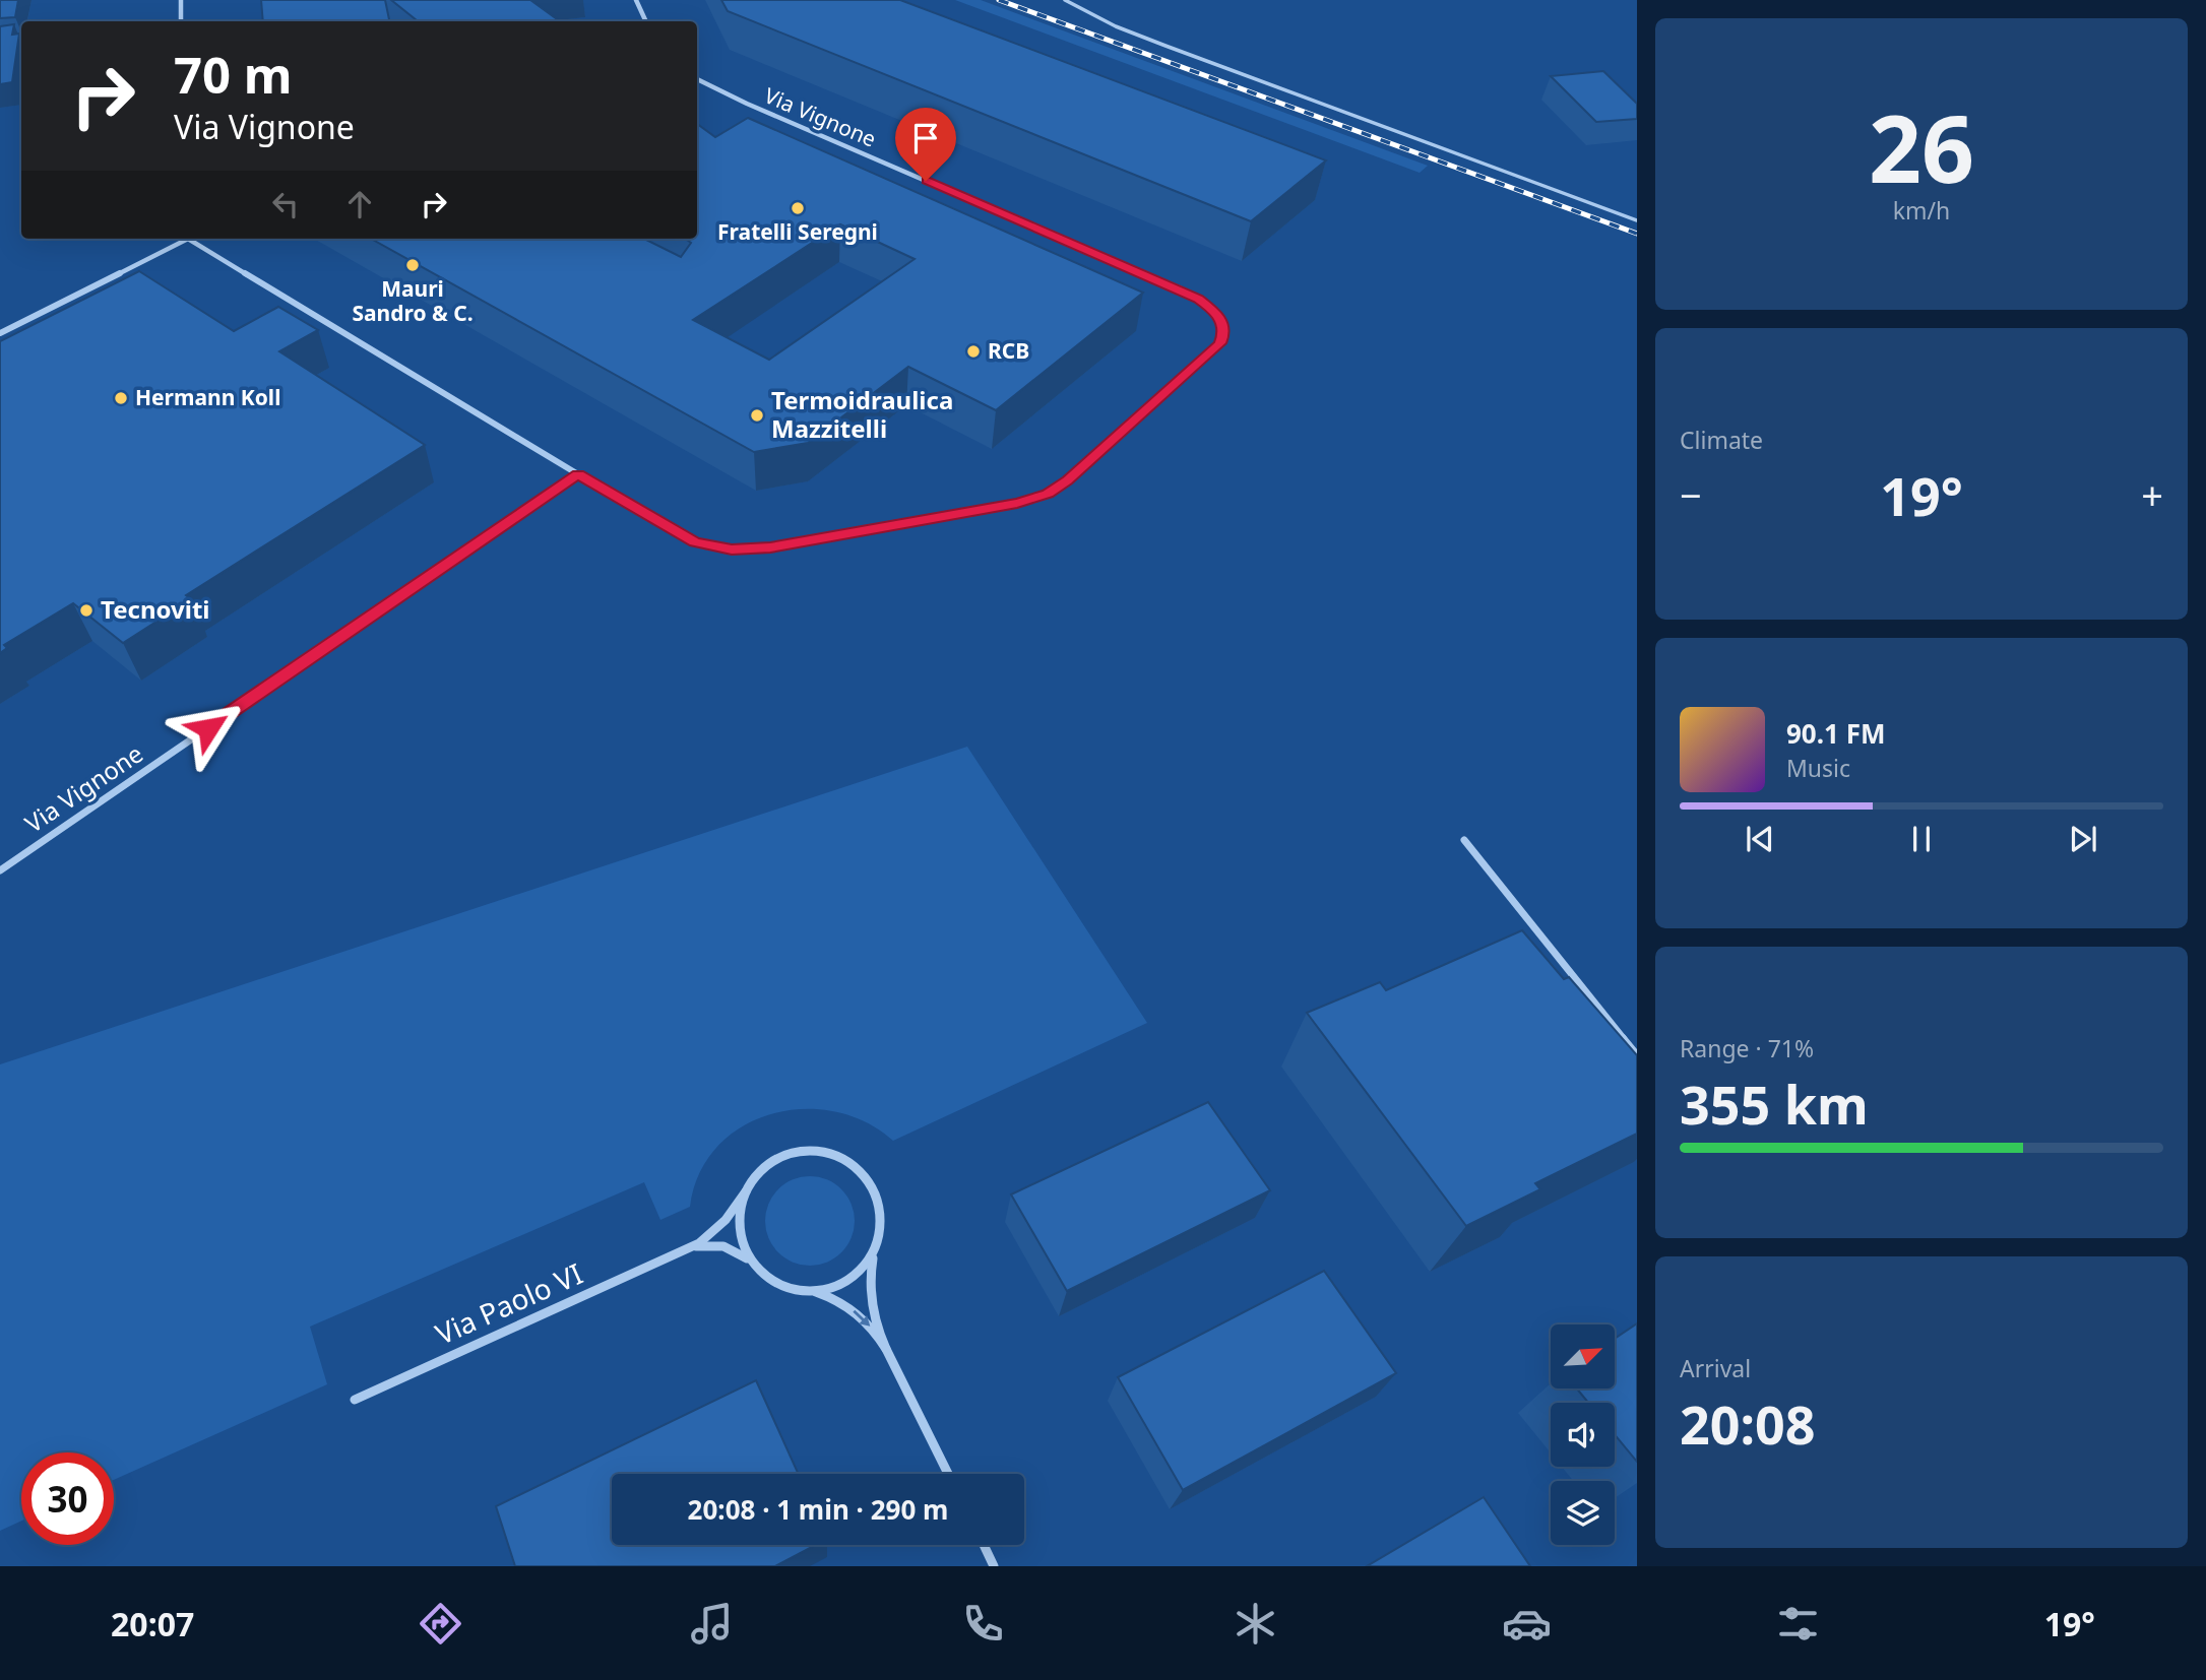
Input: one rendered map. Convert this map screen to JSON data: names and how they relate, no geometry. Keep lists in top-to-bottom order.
{
  "streets": {
    "street": ["Via Vignone", "Via Paolo VI"]
  },
  "places": [
    "Fratelli Seregni",
    "Mauri Sandro & C.",
    "RCB",
    "Hermann Koll",
    "Termoidraulica Mazzitelli",
    "Tecnoviti"
  ],
  "north": "top right",
  "page": {
    "tile": [
      ["26", "km/h"],
      "Climate",
      ["Range · 71%", "355 km"],
      ["Arrival", "20:08"]
    ],
    "turn": ["70 m", "Via Vignone"],
    "heat": ["−", "19°", "+"],
    "song": ["90.1 FM", "Music"],
    "limit": "30",
    "trip": "20:08 · 1 min · 290 m",
    "tabs": ["20:07", "19°"]
  }
}
